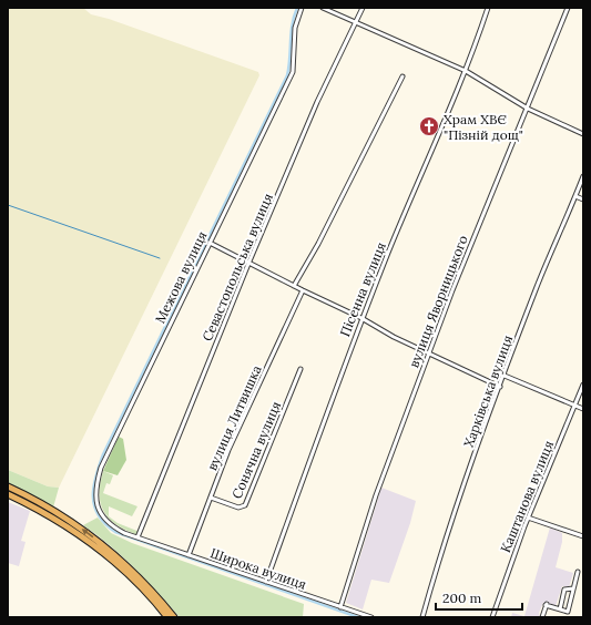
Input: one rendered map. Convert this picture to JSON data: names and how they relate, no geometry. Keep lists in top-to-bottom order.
{
  "streets": {
    "street": [
      "Севастопольська вулиця",
      "Межова вулиця",
      "Пісенна вулиця",
      "вулиця Яворницького",
      "Харківська вулиця",
      "вулиця Литвишка",
      "Сонячна вулиця",
      "Каштанова вулиця",
      "Широка вулиця"
    ]
  },
  "crossings": [
    ["Севастопольська вулиця", "Межова вулиця"],
    ["Севастопольська вулиця", "Широка вулиця"],
    ["Межова вулиця", "Широка вулиця"],
    ["Пісенна вулиця", "Широка вулиця"],
    ["вулиця Яворницького", "Широка вулиця"],
    ["вулиця Литвишка", "Сонячна вулиця"],
    ["вулиця Литвишка", "Широка вулиця"]
  ],
  "places": {
    "church": ["Храм ХВЄ \"Пізній дощ\""]
  },
  "scale_bar": "200 m"
}
